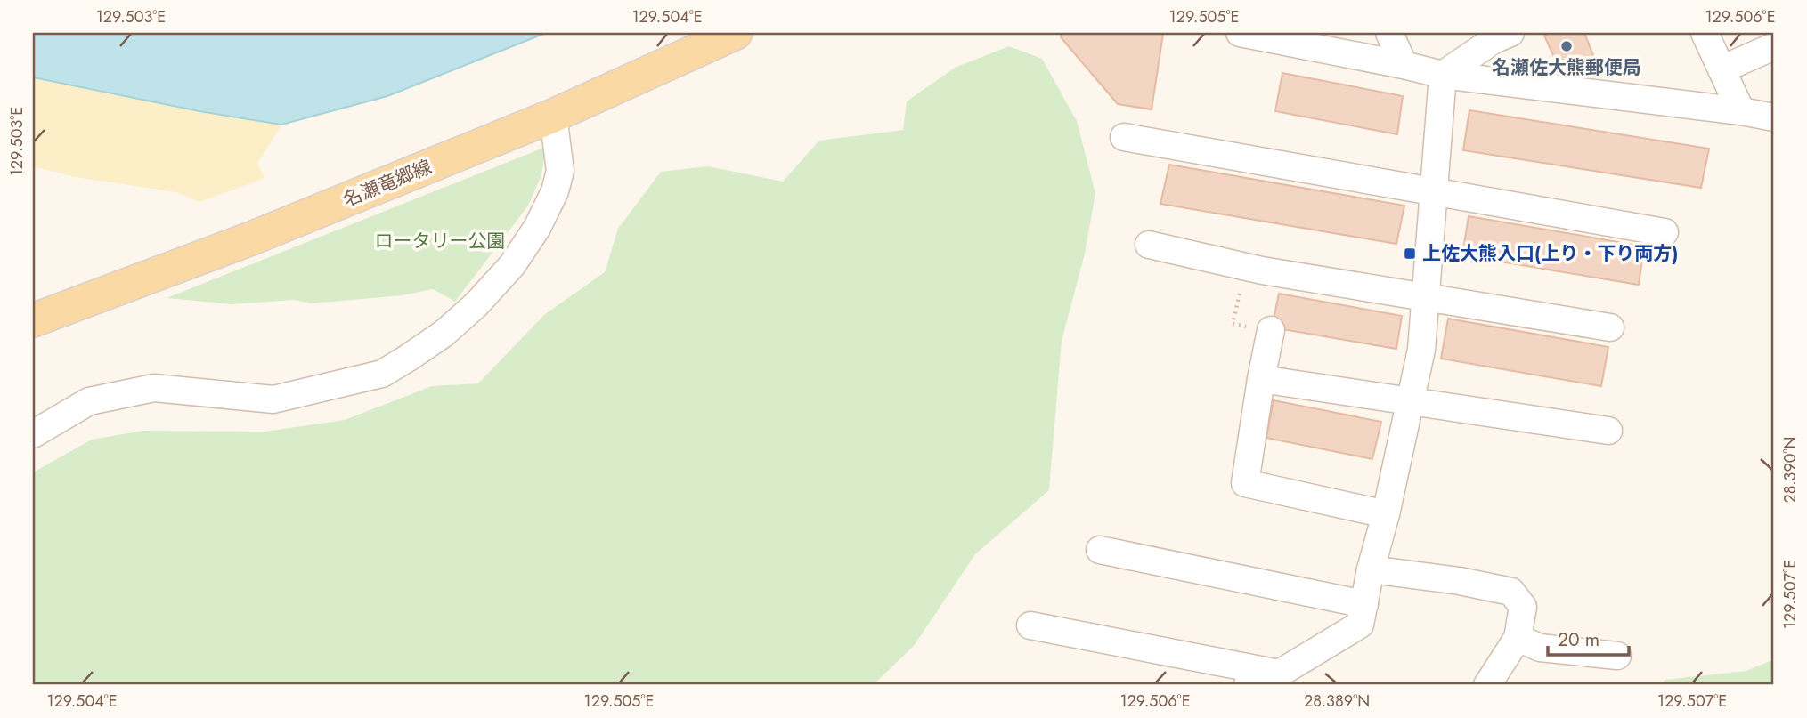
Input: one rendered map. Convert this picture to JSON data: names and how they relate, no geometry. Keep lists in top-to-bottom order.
{
  "streets": {
    "main road": ["名瀬竜郷線"]
  },
  "parks": ["ロータリー公園"],
  "places": {
    "other": ["名瀬佐大熊郵便局"],
    "transit": ["上佐大熊入口(上り・下り両方)"]
  },
  "scale_bar": "20 m",
  "coordinates": [
    "129.503°E",
    "129.504°E",
    "129.505°E",
    "129.506°E",
    "28.390°N",
    "129.507°E",
    "28.389°N"
  ]
}
